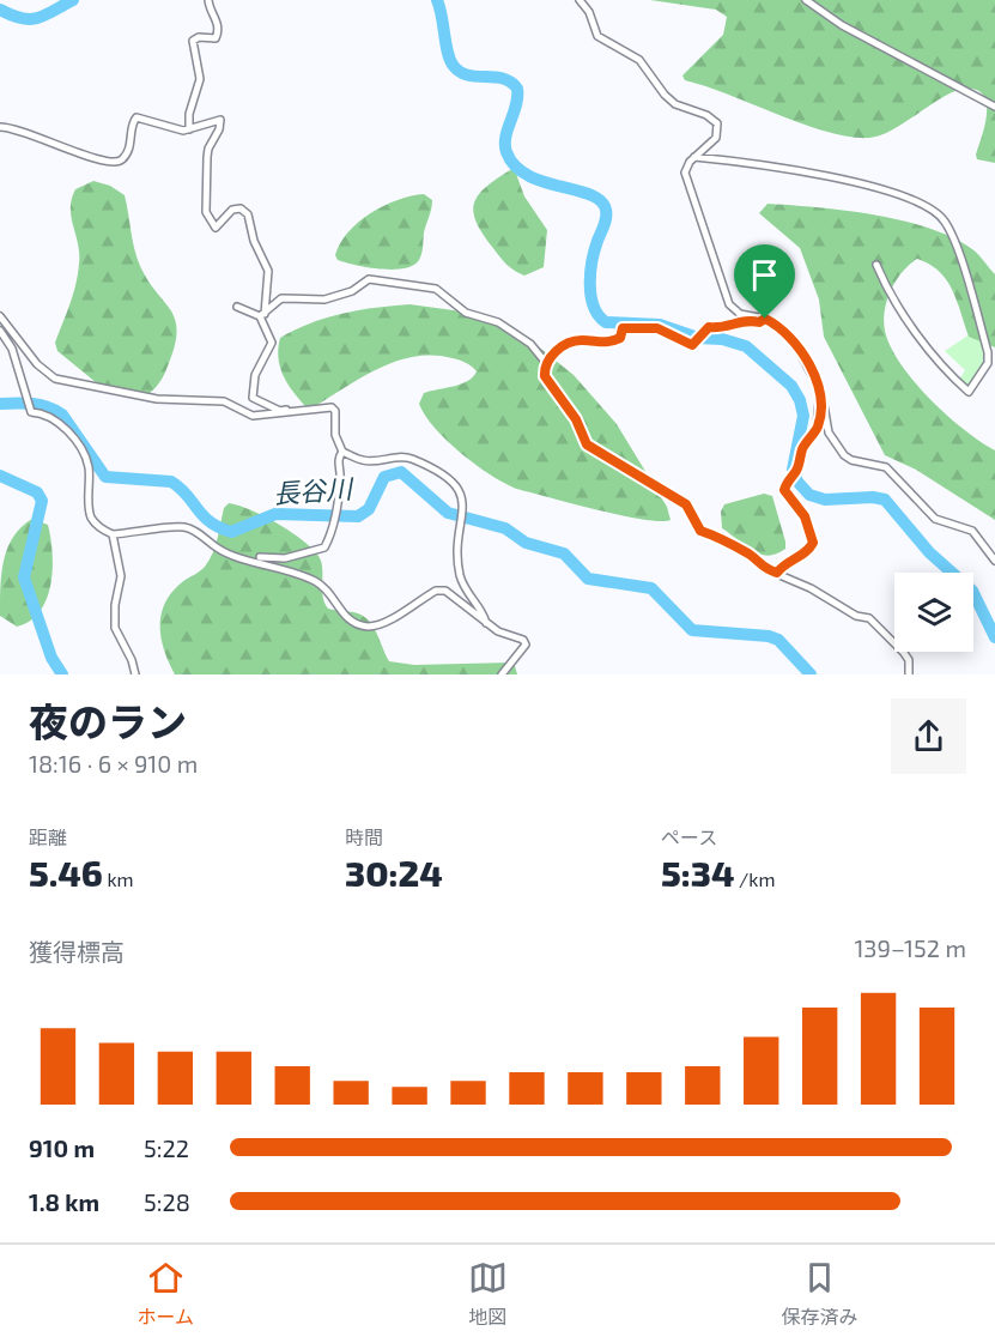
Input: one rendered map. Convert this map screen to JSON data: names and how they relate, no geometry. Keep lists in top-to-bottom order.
{
  "water": ["長谷川"],
  "page": {
    "heading": ["夜のラン", "18:16 · 6 × 910 m"],
    "stats": [
      ["距離", "5.46 km"],
      ["時間", "30:24"],
      ["ペース", "5:34 /km"]
    ],
    "chart": ["獲得標高", "139–152 m"],
    "list": [
      {
        "name": "910 m",
        "note": "5:22"
      },
      {
        "name": "1.8 km",
        "note": "5:28"
      }
    ],
    "tabs": ["ホーム", "地図", "保存済み"]
  }
}
